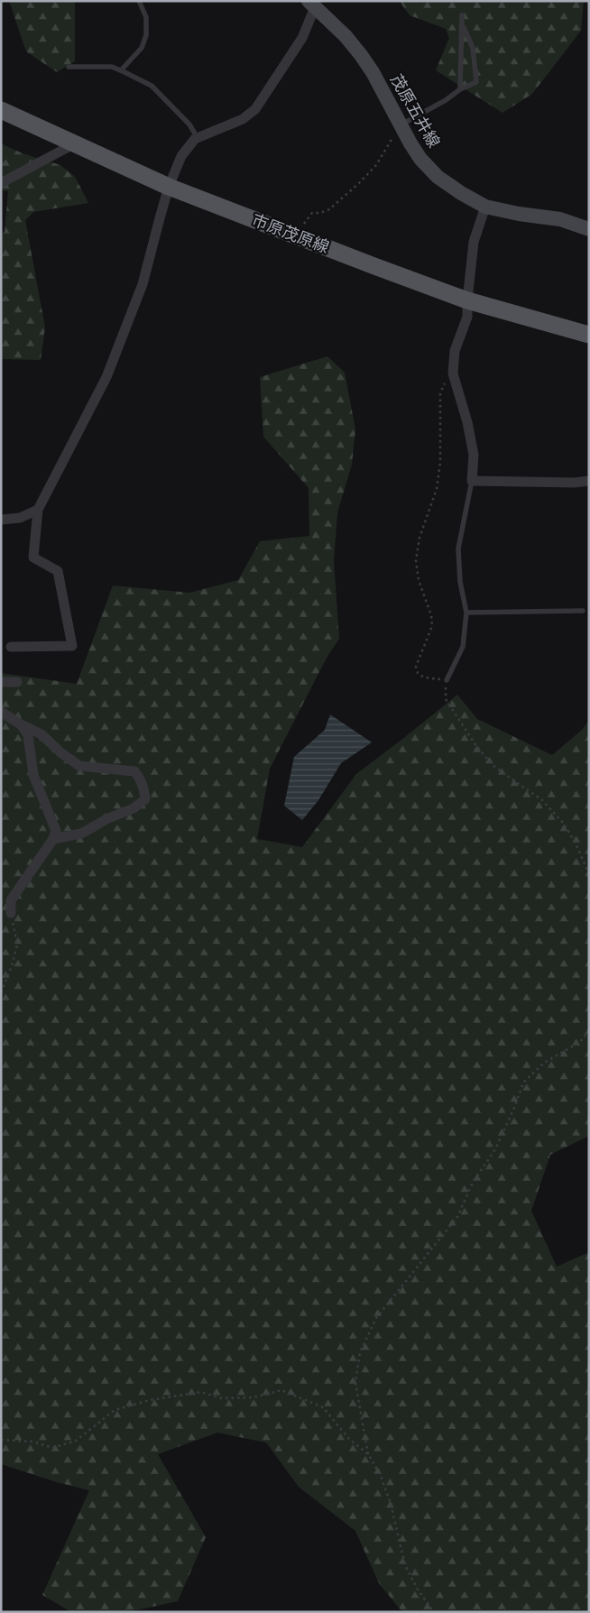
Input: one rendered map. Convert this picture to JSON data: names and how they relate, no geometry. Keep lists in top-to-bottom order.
{
  "streets": {
    "main road": ["茂原五井線", "市原茂原線"]
  }
}
